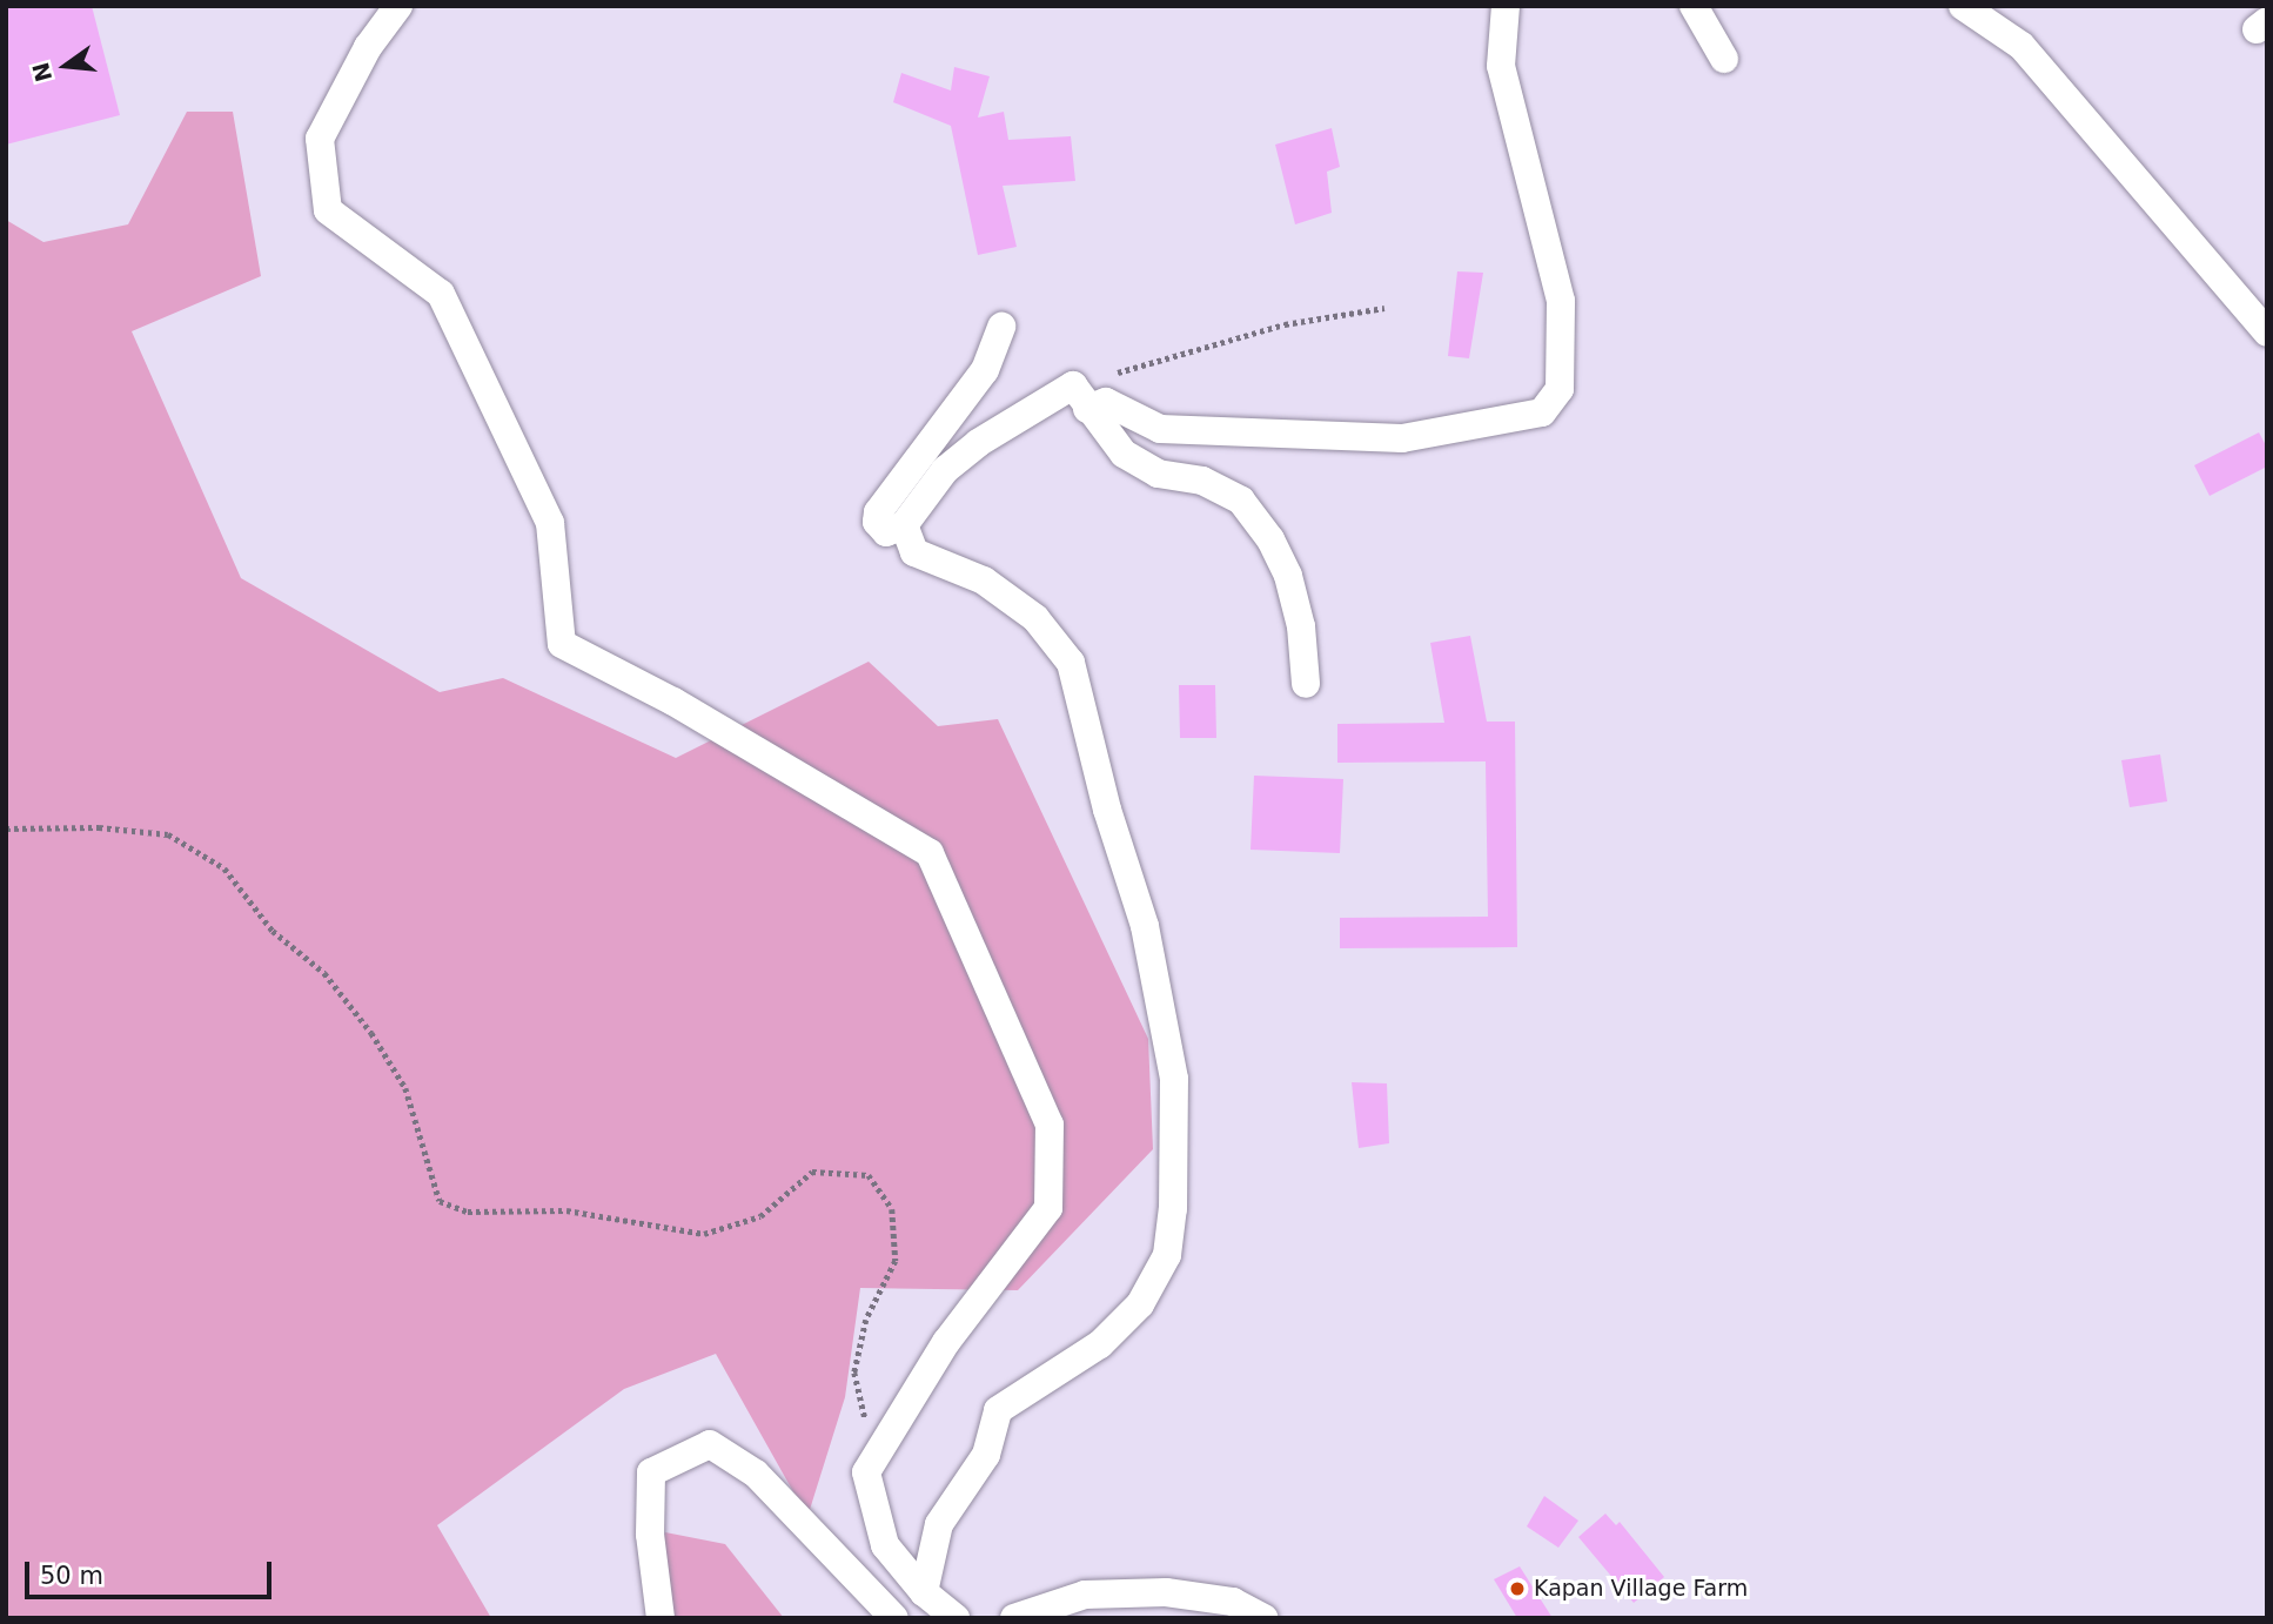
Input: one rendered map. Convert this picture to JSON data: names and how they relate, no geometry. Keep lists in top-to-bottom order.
{
  "places": ["Kapan Village Farm"],
  "scale_bar": "50 m",
  "north": "left"
}
